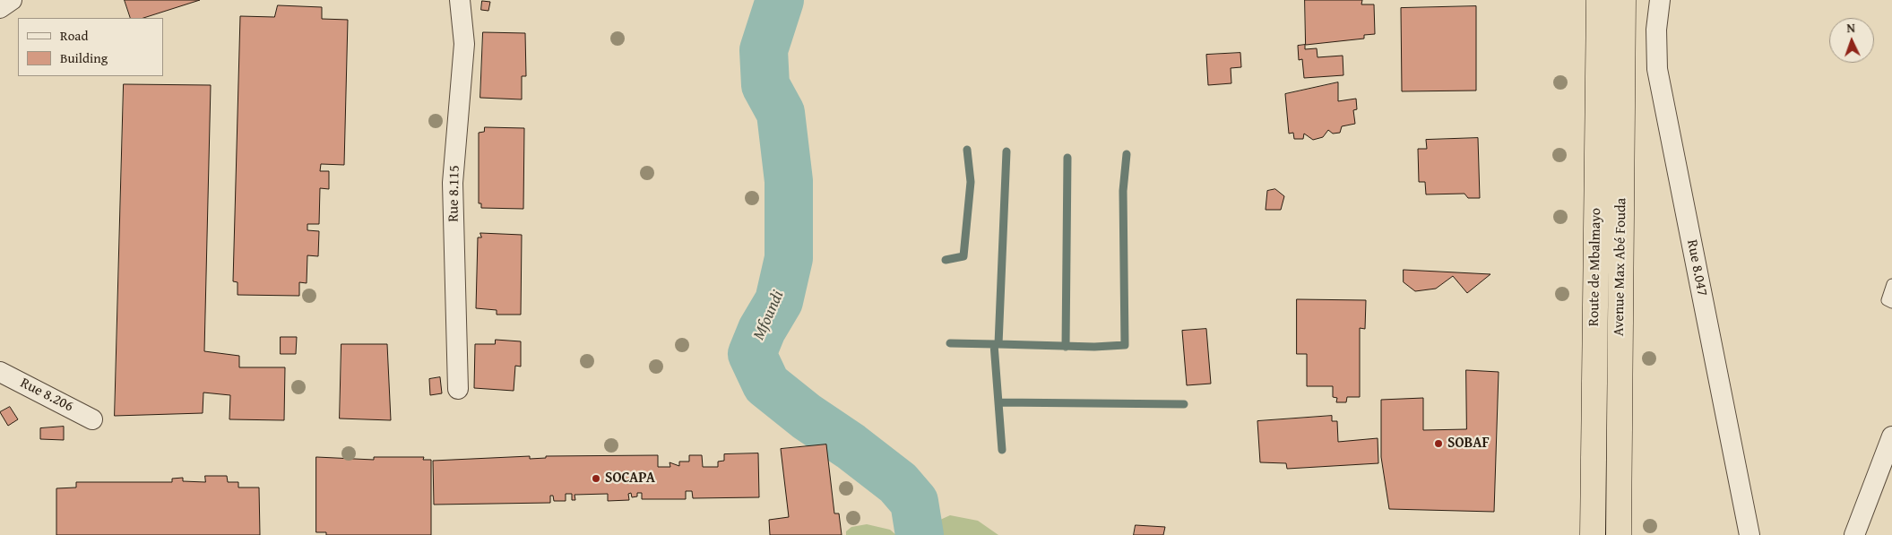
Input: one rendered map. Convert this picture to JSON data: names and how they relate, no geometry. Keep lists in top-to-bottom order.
{
  "streets": {
    "highway": ["Route de Mbalmayo", "Avenue Max Abé Fouda"],
    "street": ["Rue 8.115", "Rue 8.047", "Rue 8.206"]
  },
  "water": ["Mfoundi"],
  "places": ["SOBAF", "SOCAPA"],
  "legend": ["Road", "Building"],
  "north": "top"
}
